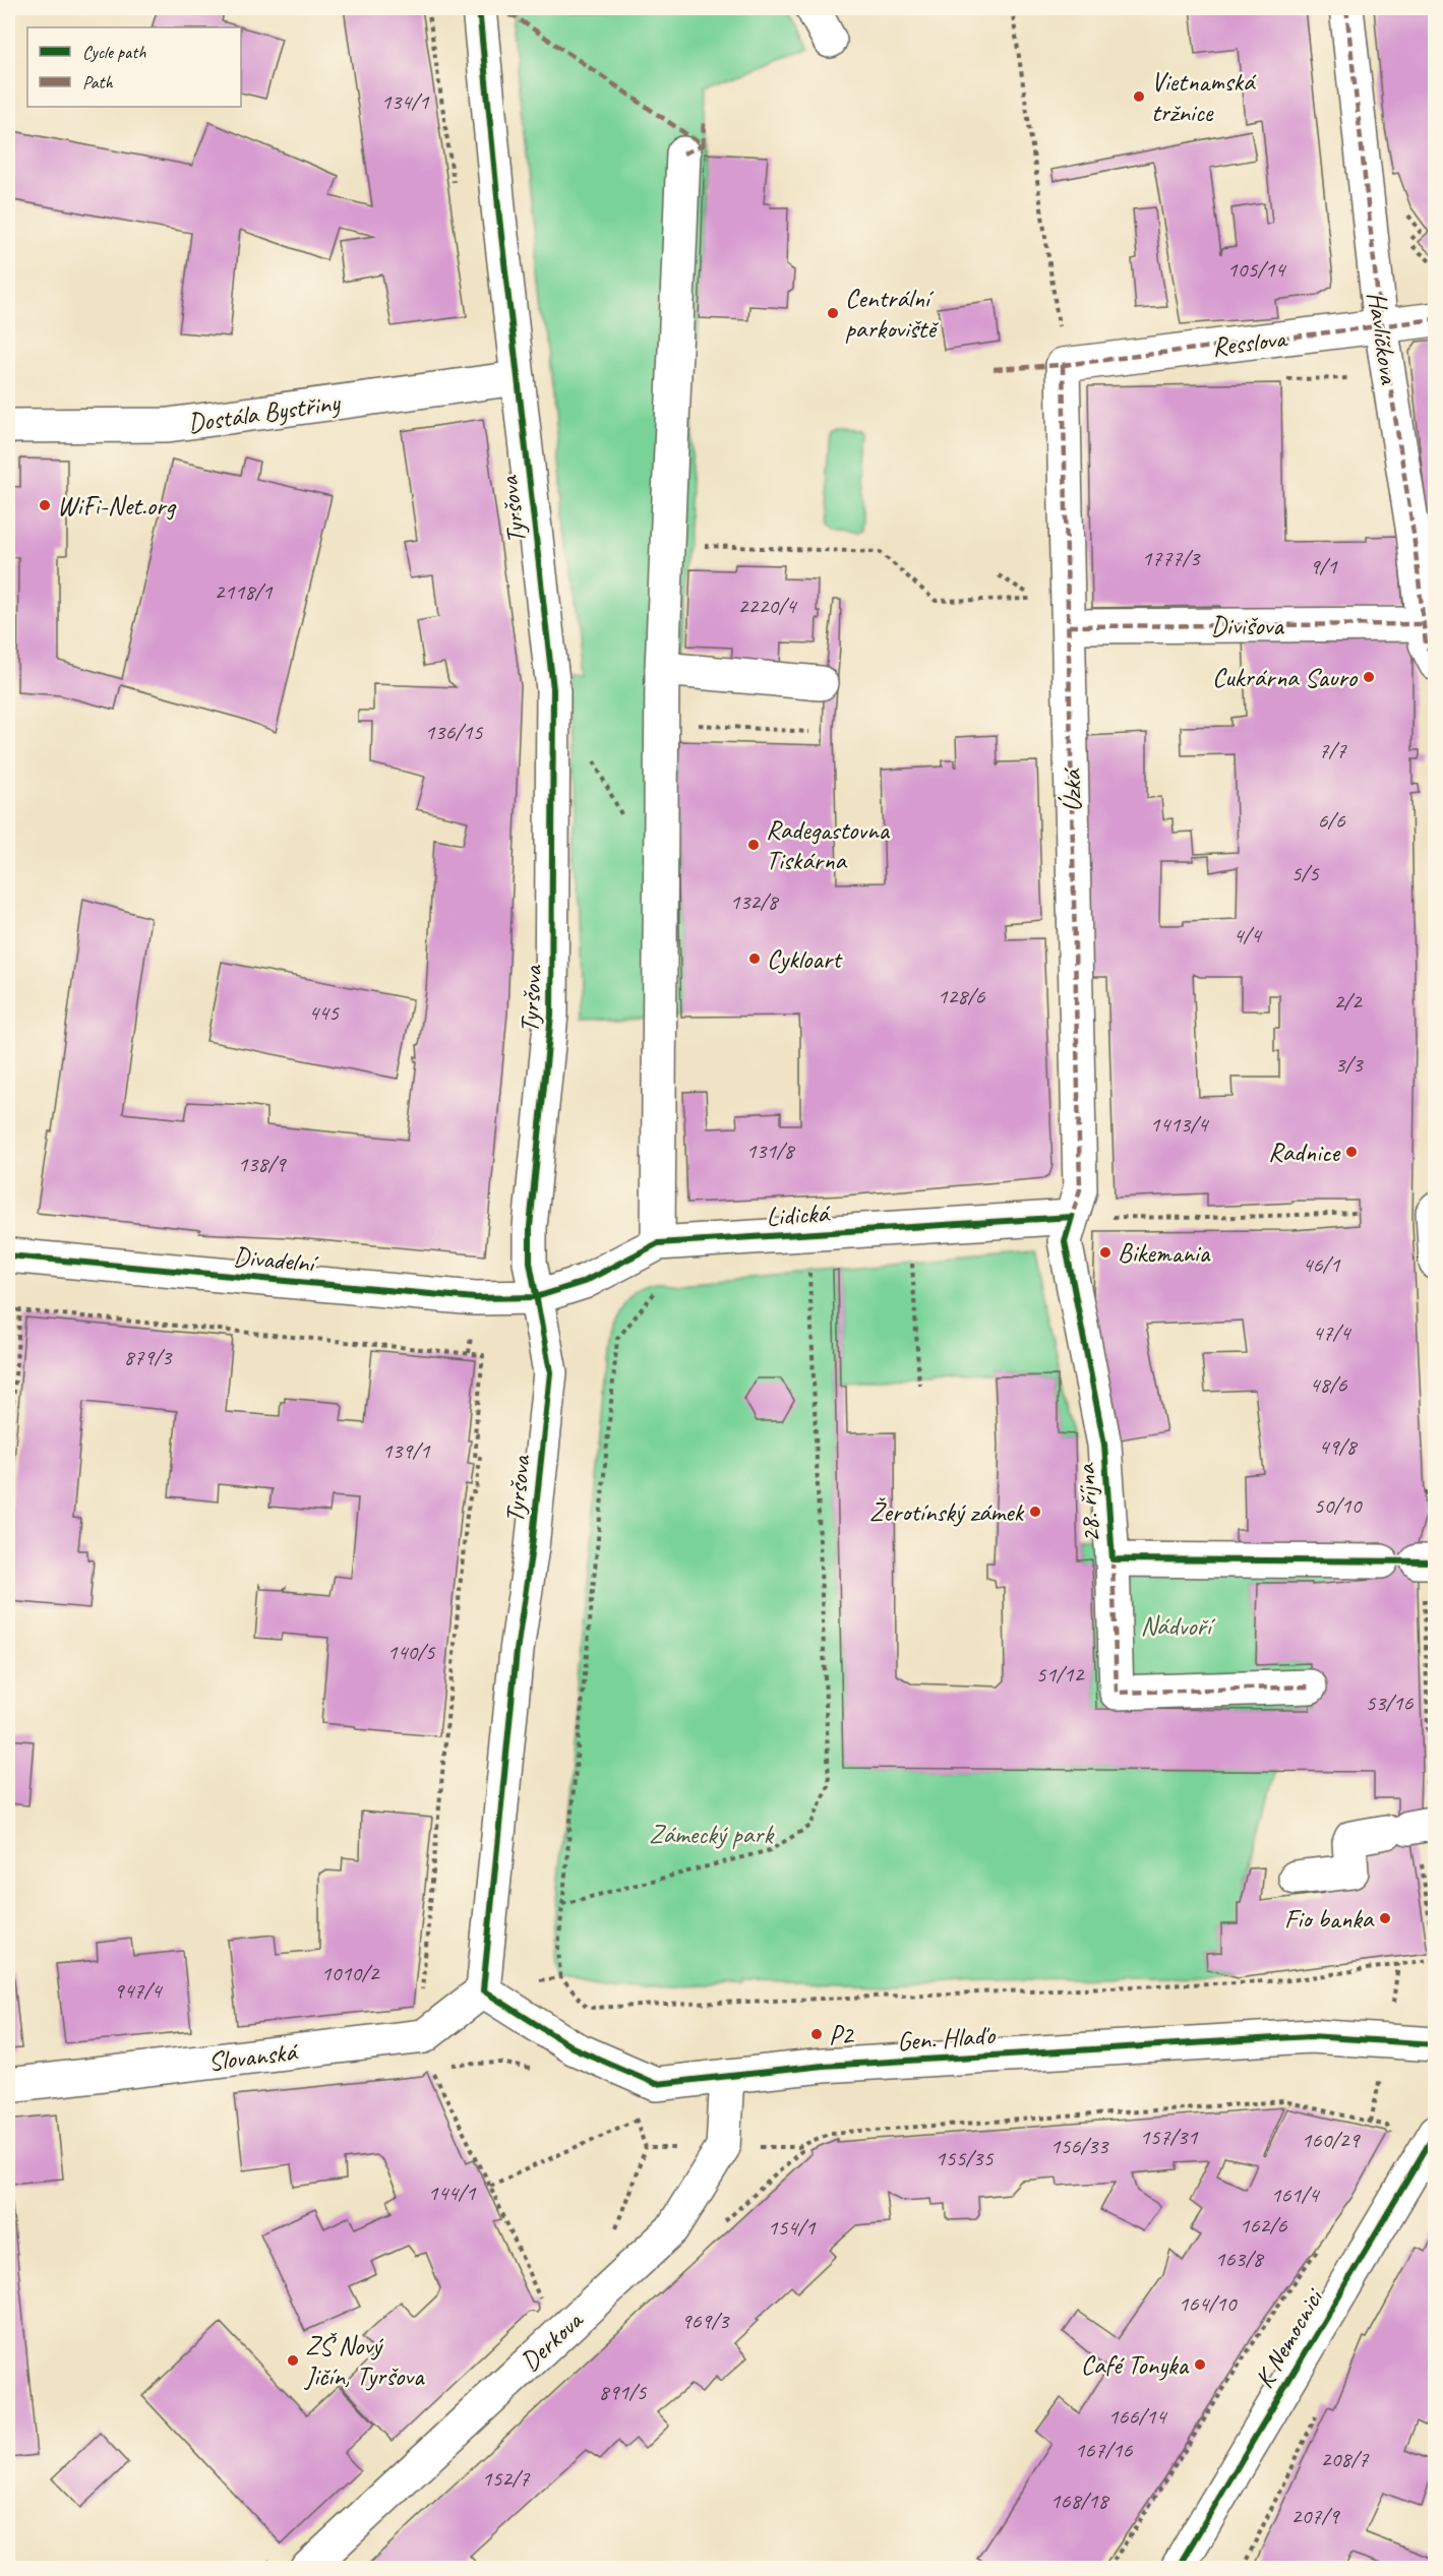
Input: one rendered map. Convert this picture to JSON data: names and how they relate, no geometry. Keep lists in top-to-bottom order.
{
  "streets": {
    "street": [
      "Havlíčkova",
      "Resslova",
      "Dostála Bystřiny",
      "Tyršova",
      "Divišova",
      "Úzká",
      "Lidická",
      "Divadelní",
      "28. října",
      "Gen. Hlaďo",
      "Slovanská",
      "K Nemocnici",
      "Derkova"
    ]
  },
  "crossings": [
    ["Havlíčkova", "Resslova"],
    ["Havlíčkova", "Divišova"],
    ["Resslova", "Úzká"],
    ["Dostála Bystřiny", "Tyršova"],
    ["Tyršova", "Lidická"],
    ["Tyršova", "Divadelní"],
    ["Tyršova", "Gen. Hlaďo"],
    ["Divišova", "Úzká"],
    ["Úzká", "Lidická"],
    ["Úzká", "28. října"],
    ["Lidická", "Divadelní"],
    ["Lidická", "28. října"],
    ["Gen. Hlaďo", "Derkova"]
  ],
  "parks": ["Nádvoří", "Zámecký park"],
  "places": [
    "Vietnamská tržnice",
    "Centrální parkoviště",
    "WiFi-Net.org",
    "Cukrárna Sauro",
    "Radegastovna Tiskárna",
    "Cykloart",
    "Radnice",
    "Bikemania",
    "Žerotínský zámek",
    "Fio banka",
    "P2",
    "ZŠ Nový Jičín, Tyršova",
    "Café Tonyka"
  ],
  "house_numbers": [
    "134/1",
    "105/14",
    "1777/3",
    "9/1",
    "2118/1",
    "2220/4",
    "136/15",
    "7/7",
    "6/6",
    "5/5",
    "132/8",
    "4/4",
    "128/6",
    "2/2",
    "445",
    "3/3",
    "1413/4",
    "131/8",
    "138/9",
    "46/1",
    "47/4",
    "879/3",
    "48/6",
    "49/8",
    "139/1",
    "50/10",
    "140/5",
    "51/12",
    "53/16",
    "1010/2",
    "947/4",
    "157/31",
    "160/29",
    "156/33",
    "155/35",
    "144/1",
    "161/4",
    "162/6",
    "154/1",
    "163/8",
    "164/10",
    "969/3",
    "891/5",
    "166/14",
    "167/16",
    "208/7",
    "152/7",
    "168/18",
    "207/9"
  ],
  "legend": ["Cycle path", "Path"]
}
